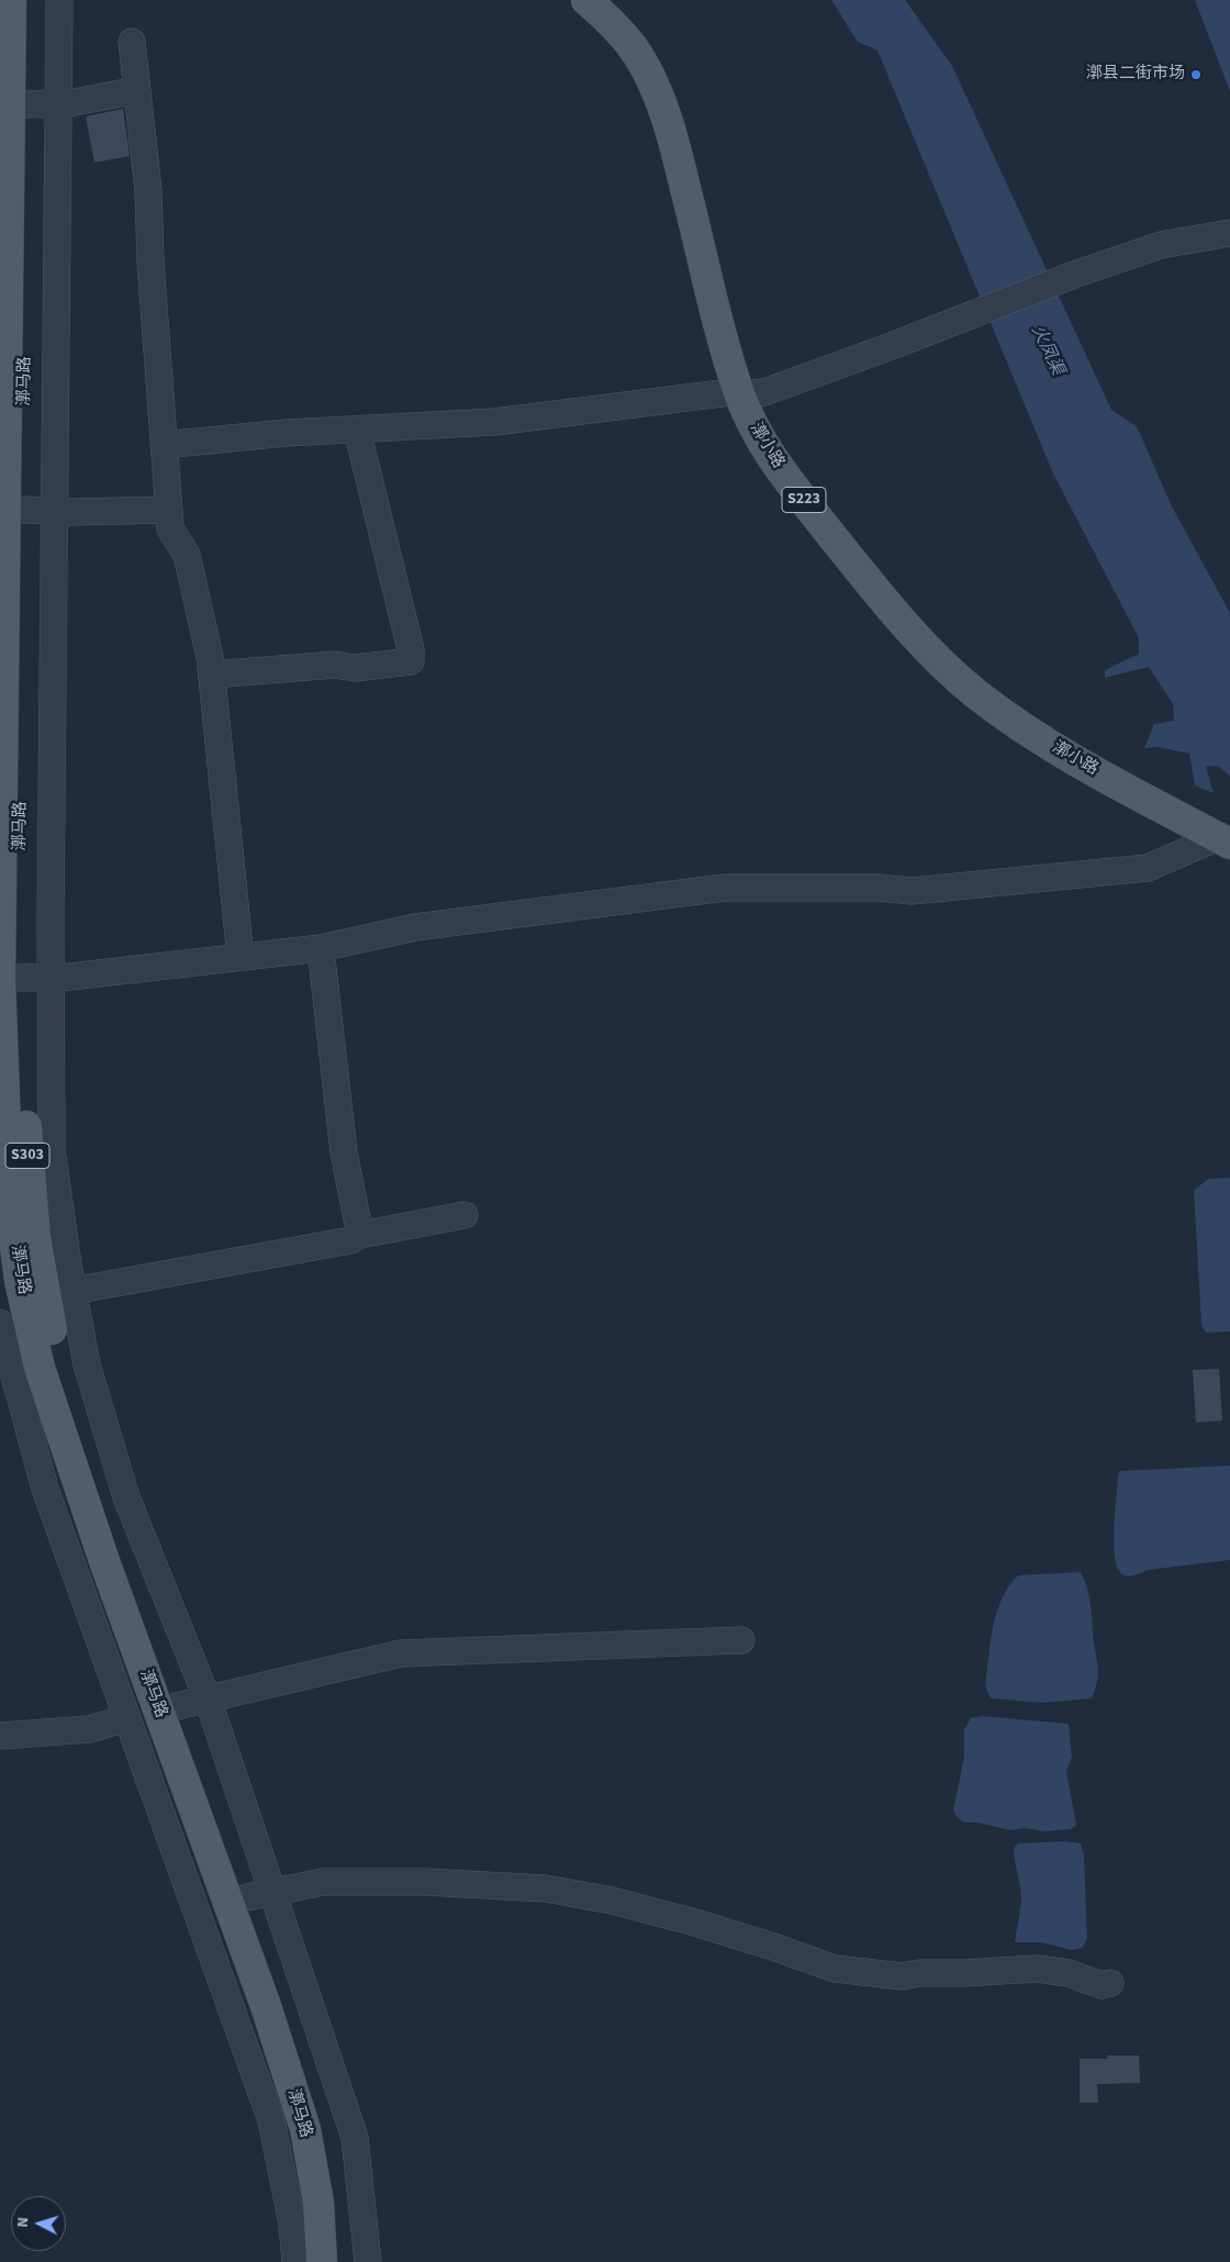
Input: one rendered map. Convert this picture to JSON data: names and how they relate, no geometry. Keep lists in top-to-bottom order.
{
  "streets": {
    "main road": [
      "漷马路",
      "漷小路",
      "S223",
      "S303"
    ]
  },
  "water": ["火凤渠"],
  "places": ["漷县二街市场"],
  "north": "left"
}
